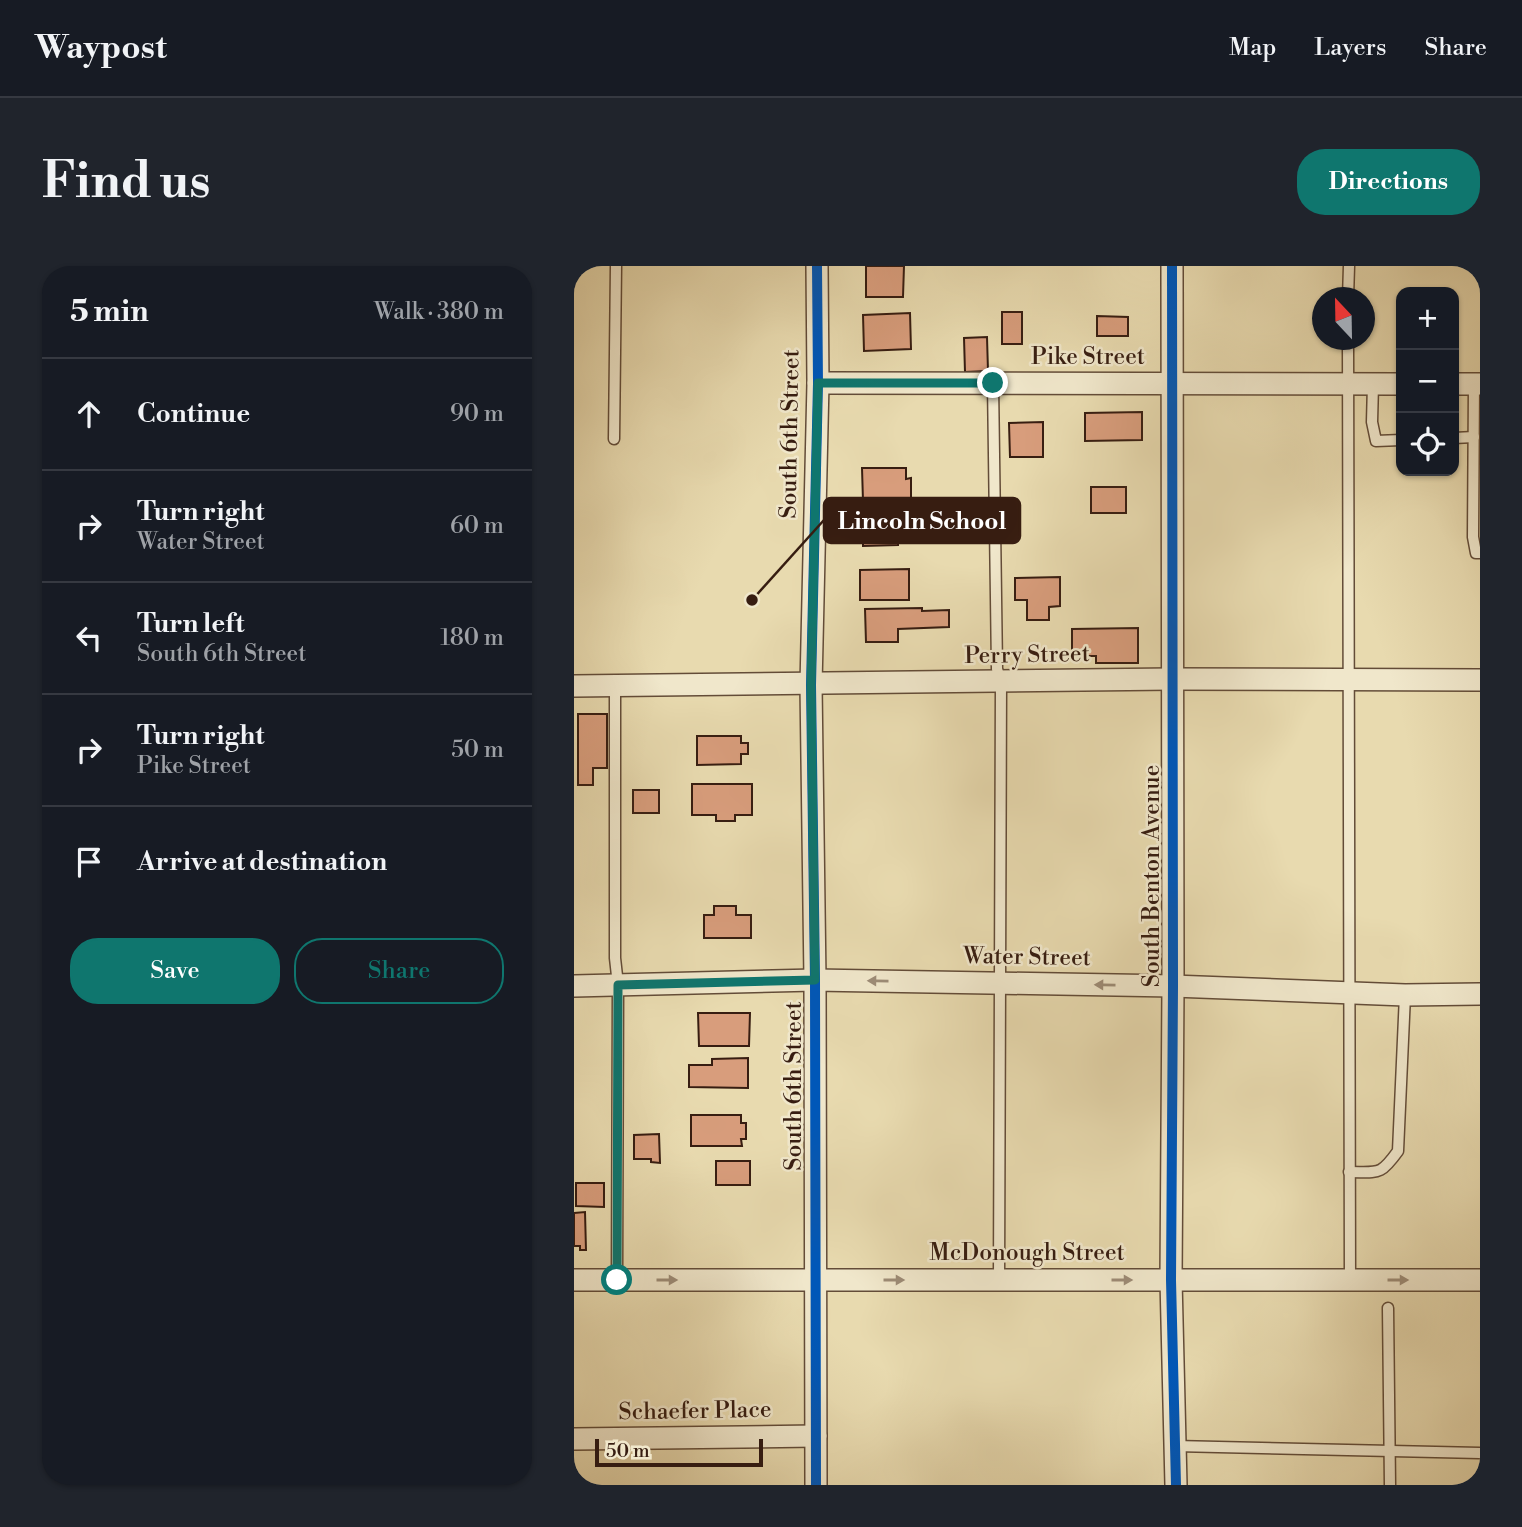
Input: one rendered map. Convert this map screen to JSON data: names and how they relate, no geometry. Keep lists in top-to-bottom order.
{
  "streets": {
    "street": [
      "Pike Street",
      "South 6th Street",
      "Perry Street",
      "South Benton Avenue",
      "Water Street",
      "McDonough Street",
      "Schaefer Place"
    ]
  },
  "crossings": [
    ["Pike Street", "South 6th Street"],
    ["Pike Street", "South Benton Avenue"],
    ["South 6th Street", "Perry Street"],
    ["South 6th Street", "Water Street"],
    ["South 6th Street", "McDonough Street"],
    ["South 6th Street", "Schaefer Place"],
    ["Perry Street", "South Benton Avenue"],
    ["South Benton Avenue", "Water Street"],
    ["South Benton Avenue", "McDonough Street"]
  ],
  "one_way": ["Water Street", "McDonough Street"],
  "places": ["Lincoln School"],
  "scale_bar": "50 m",
  "north": "top",
  "page": {
    "header": "Waypost",
    "nav": ["Map", "Layers", "Share"],
    "buttons": [
      "Directions",
      ["Save", "Share"]
    ],
    "title": "Find us",
    "heading": ["5 min", "Walk · 380 m"],
    "map_buttons": ["+", "−"],
    "list": [
      ["Continue", "90 m"],
      ["Turn right", "Water Street", "60 m"],
      ["Turn left", "South 6th Street", "180 m"],
      ["Turn right", "Pike Street", "50 m"],
      "Arrive at destination"
    ],
    "scale": "50 m"
  }
}
